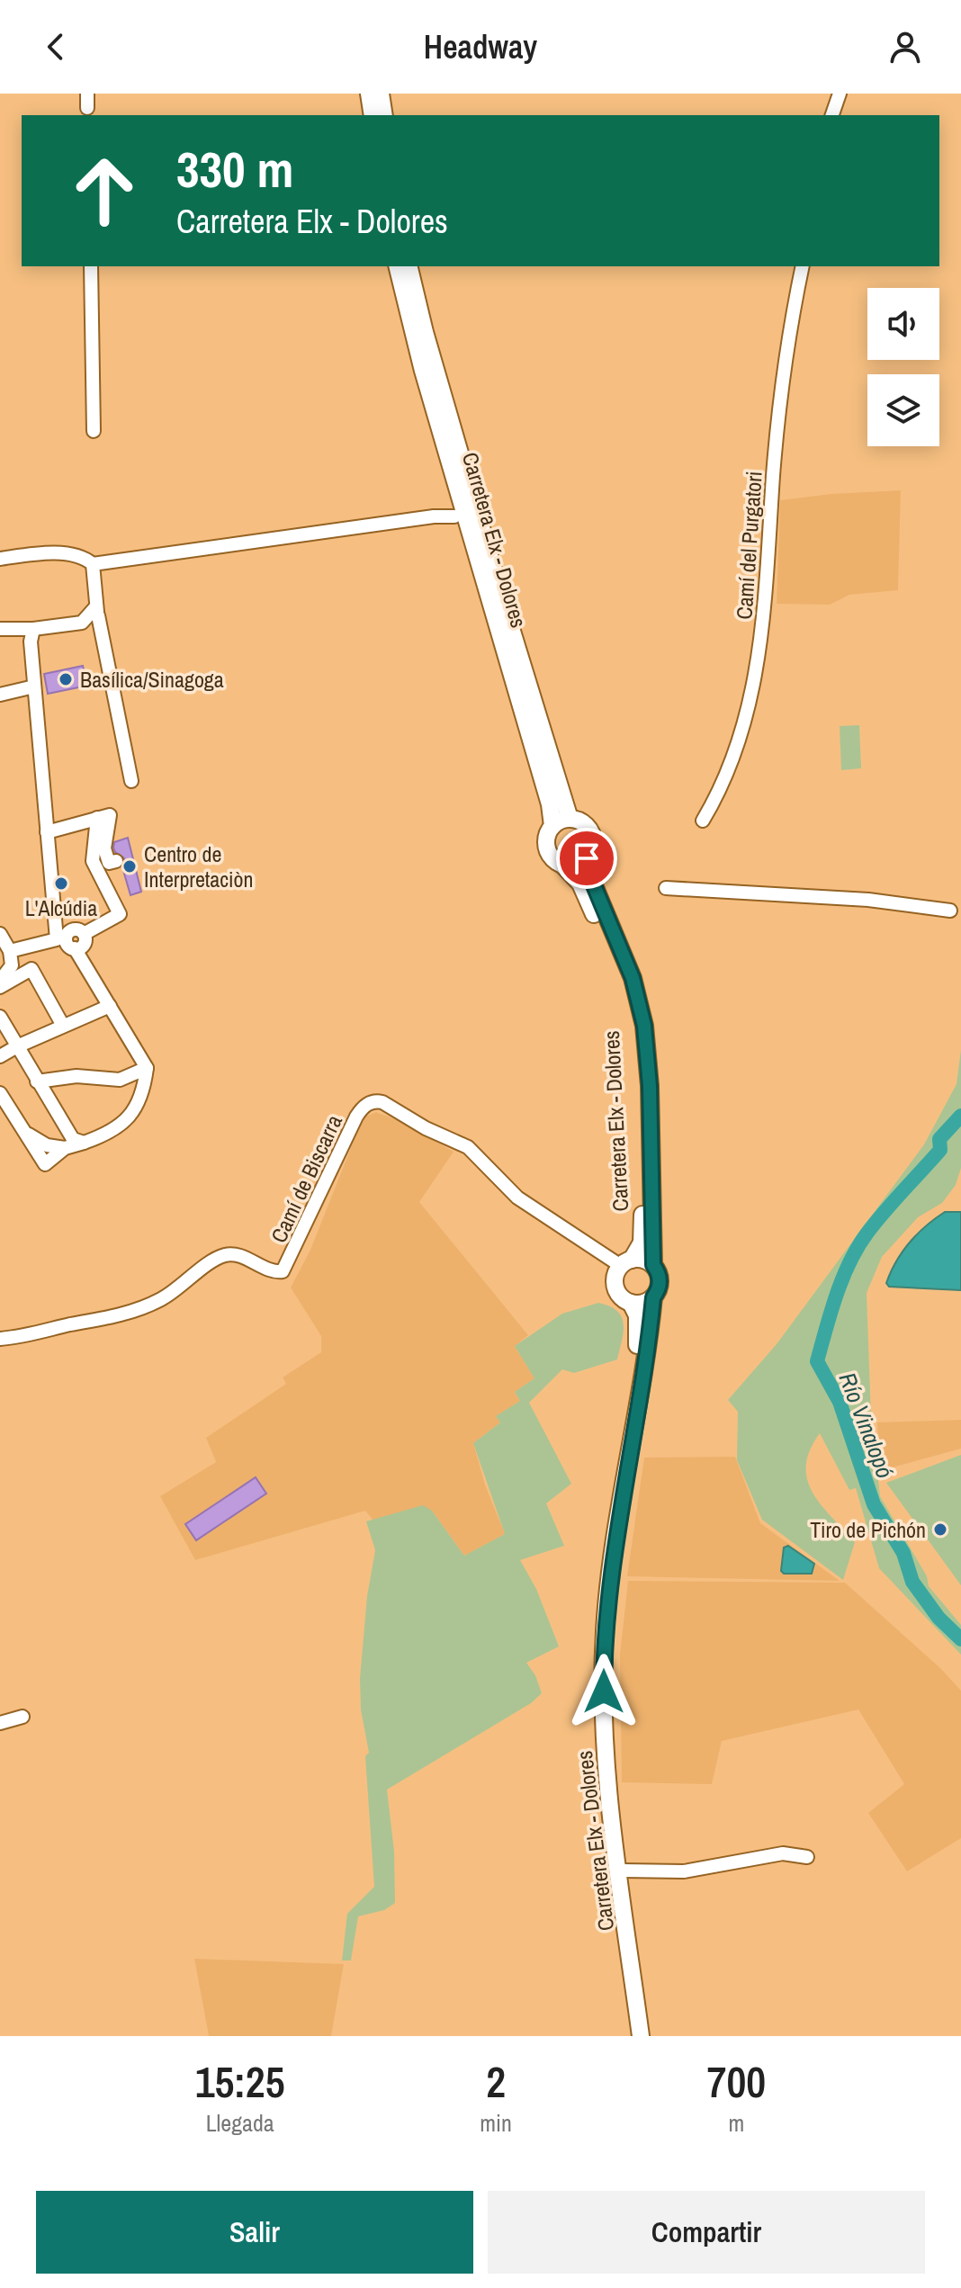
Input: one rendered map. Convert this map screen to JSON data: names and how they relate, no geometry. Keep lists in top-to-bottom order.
{
  "streets": {
    "main road": ["Carretera Elx - Dolores"],
    "street": ["Camí del Purgatori", "Camí de Biscarra"]
  },
  "crossings": [
    ["Carretera Elx - Dolores", "Camí de Biscarra"]
  ],
  "water": ["Río Vinalopó"],
  "places": [
    "Basílica/Sinagoga",
    "Centro de Interpretaciòn",
    "L'Alcúdia",
    "Tiro de Pichón"
  ],
  "page": {
    "header": "Headway",
    "turn": ["330 m", "Carretera Elx - Dolores"],
    "eta": [
      "15:25",
      "Llegada",
      "2",
      "min",
      "700",
      "m"
    ],
    "buttons": ["Salir", "Compartir"]
  }
}
